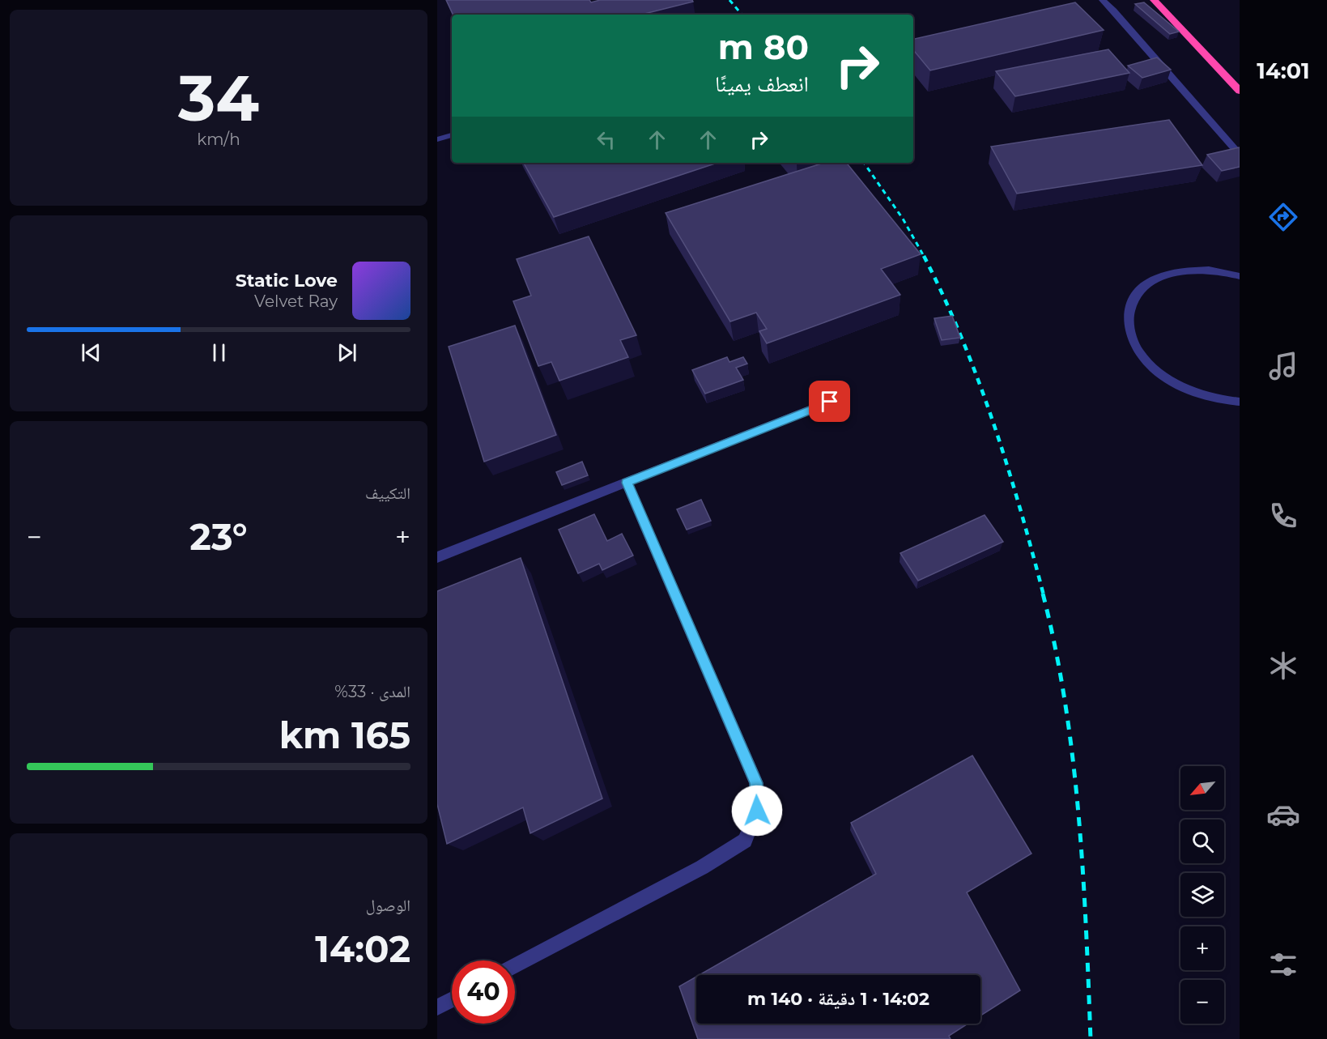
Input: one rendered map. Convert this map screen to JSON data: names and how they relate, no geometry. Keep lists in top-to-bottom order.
{
  "north": "bottom left",
  "page": {
    "tabs": "14:01",
    "tile": [
      ["34", "km/h"],
      "التكييف",
      ["المدى · 33%", "165 km"],
      ["الوصول", "14:02"]
    ],
    "turn": ["80 m", "انعطف يمينًا"],
    "song": ["Static Love", "Velvet Ray"],
    "heat": ["−", "23°", "+"],
    "map_buttons": ["+", "−"],
    "limit": "40",
    "trip": "14:02 · 1 دقيقة · 140 m"
  }
}
